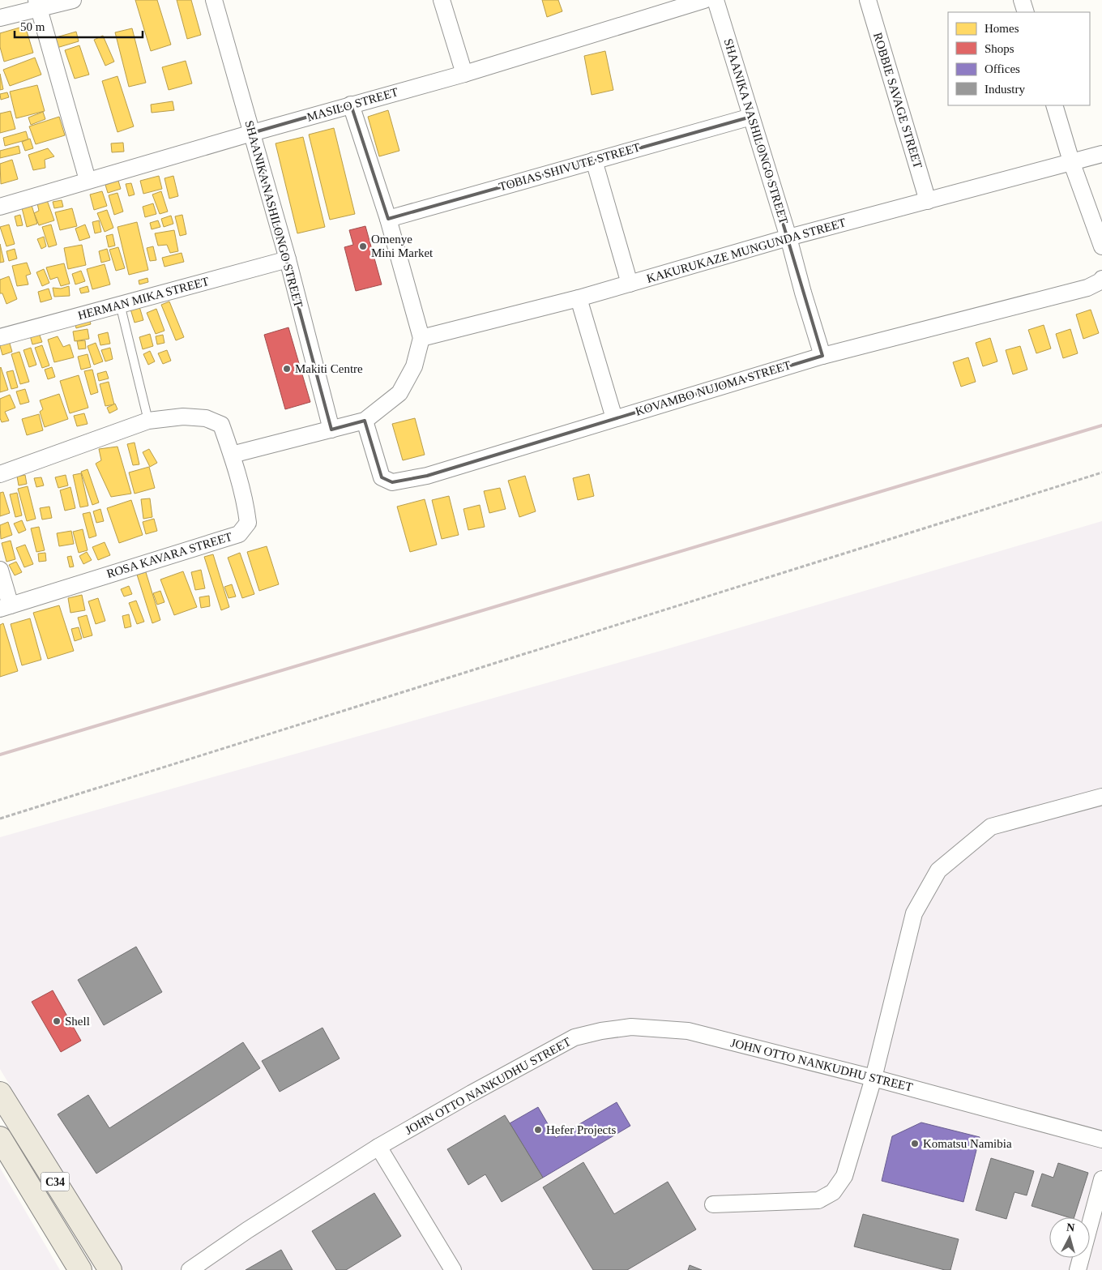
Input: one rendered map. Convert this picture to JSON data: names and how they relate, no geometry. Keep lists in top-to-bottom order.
{
  "streets": {
    "main road": ["C34"],
    "street": [
      "ROBBIE SAVAGE STREET",
      "MASILO STREET",
      "SHAANIKA NASHILONGO STREET",
      "TOBIAS SHIVUTE STREET",
      "KAKURUKAZE MUNGUNDA STREET",
      "HERMAN MIKA STREET",
      "KOVAMBO NUJOMA STREET",
      "ROSA KAVARA STREET",
      "JOHN OTTO NANKUDHU STREET"
    ]
  },
  "crossings": [
    ["ROBBIE SAVAGE STREET", "KAKURUKAZE MUNGUNDA STREET"],
    ["MASILO STREET", "SHAANIKA NASHILONGO STREET"],
    ["SHAANIKA NASHILONGO STREET", "TOBIAS SHIVUTE STREET"],
    ["SHAANIKA NASHILONGO STREET", "KAKURUKAZE MUNGUNDA STREET"],
    ["SHAANIKA NASHILONGO STREET", "HERMAN MIKA STREET"],
    ["SHAANIKA NASHILONGO STREET", "KOVAMBO NUJOMA STREET"]
  ],
  "places": [
    "Omenye Mini Market",
    "Makiti Centre",
    "Shell",
    "Hefer Projects",
    "Komatsu Namibia"
  ],
  "legend": [
    "Homes",
    "Shops",
    "Offices",
    "Industry"
  ],
  "scale_bar": "50 m",
  "north": "top"
}
